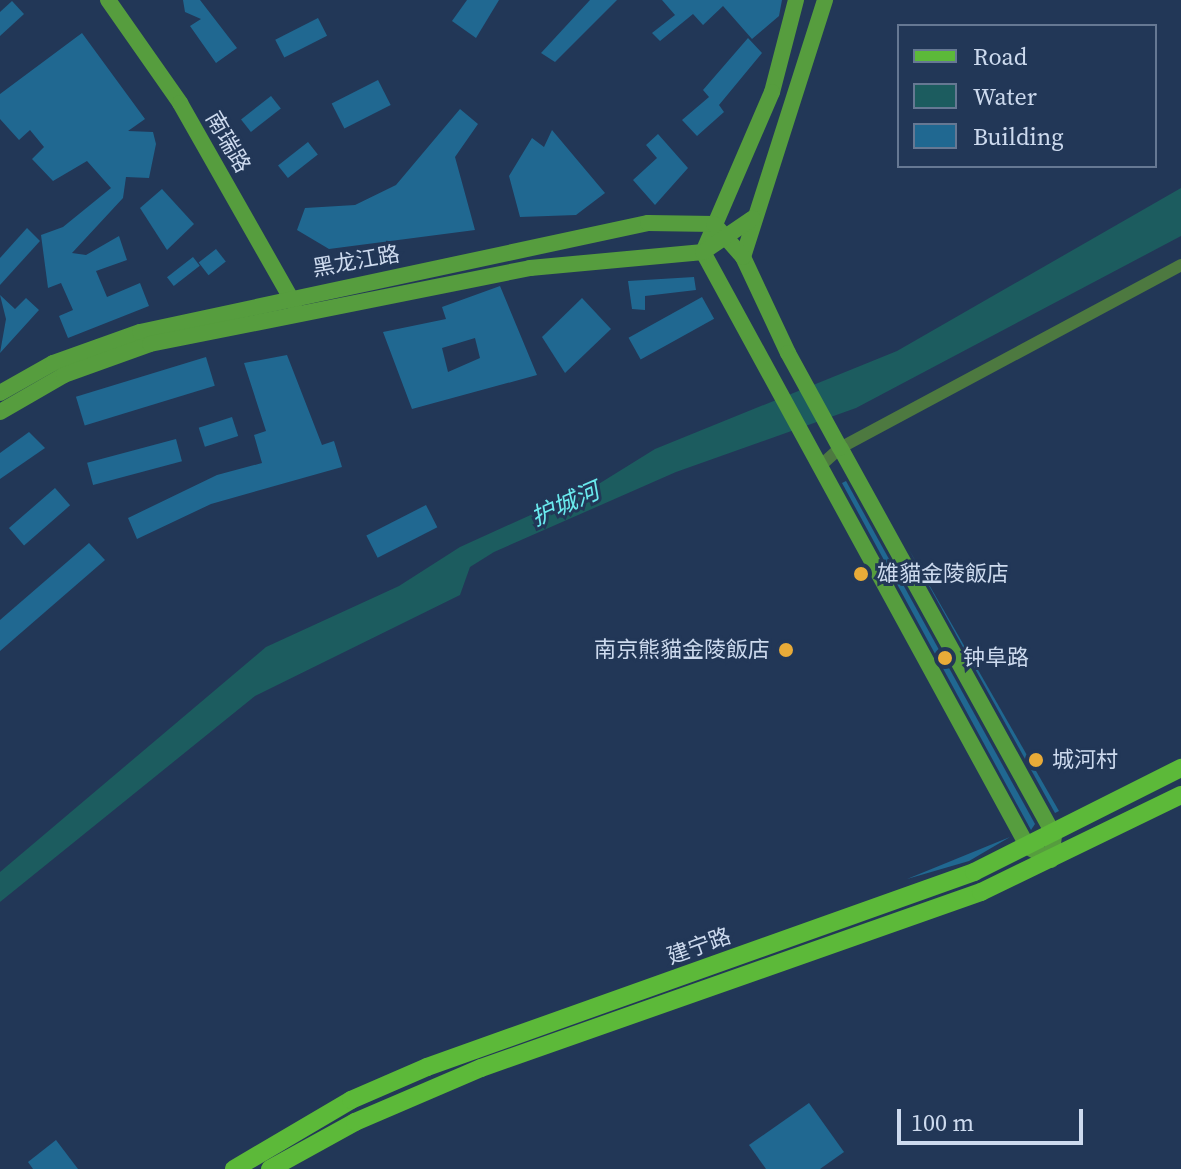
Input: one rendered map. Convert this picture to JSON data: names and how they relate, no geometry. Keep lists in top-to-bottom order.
{
  "streets": {
    "main road": ["南瑞路", "黑龙江路", "建宁路"]
  },
  "crossings": [
    ["南瑞路", "黑龙江路"]
  ],
  "water": ["护城河"],
  "places": [
    "雄貓金陵飯店",
    "南京熊貓金陵飯店",
    "钟阜路",
    "城河村"
  ],
  "legend": ["Road", "Water", "Building"],
  "scale_bar": "100 m"
}
